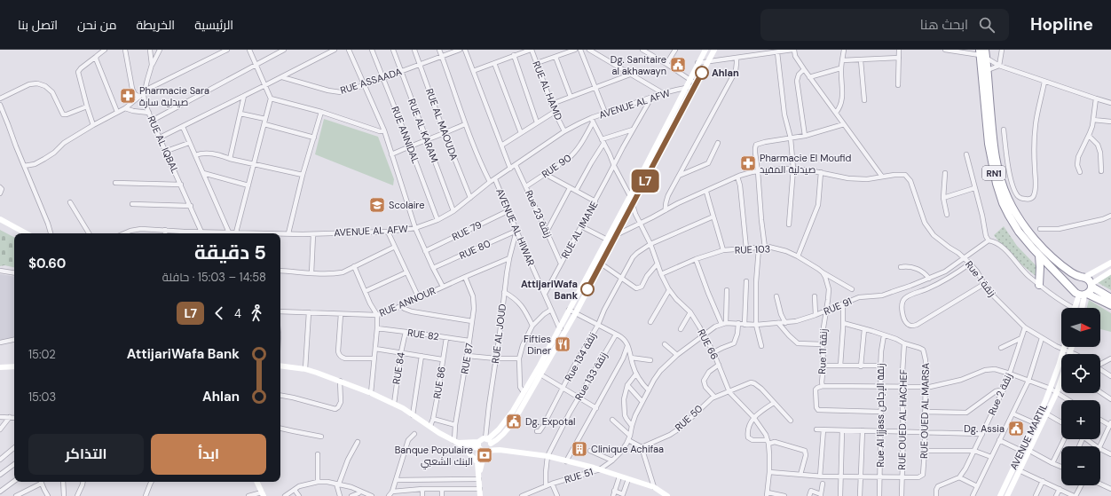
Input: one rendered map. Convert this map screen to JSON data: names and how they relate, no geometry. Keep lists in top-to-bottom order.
{
  "streets": {
    "highway": ["RN1"],
    "main road": ["AVENUE MARTIL"],
    "street": [
      "RUE ASSAADA",
      "RUE AL HAMD",
      "AVENUE AL AFW",
      "RUE AL MAOUDA",
      "RUE AL KARAM",
      "RUE ANNIDAL",
      "RUE AL IQBAL",
      "RUE 90",
      "Rue 23 زنقة",
      "AVENUE AL HIWAR",
      "RUE AL IMANE",
      "RUE 79",
      "RUE 80",
      "RUE 103",
      "Rue 1 زنقة",
      "RUE ANNOUR",
      "RUE 91",
      "RUE AL JOUD",
      "RUE 82",
      "RUE 66",
      "Rue 11 زنقة",
      "Rue 134 زنقة",
      "RUE 87",
      "RUE 84",
      "Rue 133 زنقة",
      "RUE 86",
      "Rue 2 زنقة",
      "RUE OUED AL MARSA",
      "Rue Al Ijjass زنقة الإجاص",
      "RUE 50",
      "RUE OUED AL HACHEF",
      "RUE 51"
    ]
  },
  "crossings": [
    ["RUE ASSAADA", "RUE AL MAOUDA"],
    ["RUE ASSAADA", "RUE AL KARAM"],
    ["RUE ASSAADA", "RUE ANNIDAL"],
    ["RUE ASSAADA", "AVENUE AL HIWAR"],
    ["RUE AL HAMD", "AVENUE AL AFW"],
    ["AVENUE AL AFW", "RUE AL MAOUDA"],
    ["AVENUE AL AFW", "RUE AL KARAM"],
    ["AVENUE AL AFW", "RUE ANNIDAL"],
    ["AVENUE AL AFW", "Rue 23 زنقة"],
    ["AVENUE AL AFW", "AVENUE AL HIWAR"],
    ["AVENUE AL AFW", "RUE AL IMANE"],
    ["RUE 90", "Rue 23 زنقة"],
    ["Rue 23 زنقة", "RUE AL IMANE"],
    ["AVENUE AL HIWAR", "RUE AL IMANE"],
    ["AVENUE AL HIWAR", "RUE 79"],
    ["AVENUE AL HIWAR", "RUE 80"],
    ["AVENUE AL HIWAR", "RUE AL JOUD"],
    ["RUE 80", "RUE AL JOUD"],
    ["RUE 103", "RUE 66"],
    ["Rue 1 زنقة", "RUE 91"],
    ["Rue 1 زنقة", "Rue 2 زنقة"],
    ["Rue 1 زنقة", "AVENUE MARTIL"],
    ["RUE ANNOUR", "RUE AL JOUD"],
    ["RUE ANNOUR", "RUE 87"],
    ["RUE 91", "Rue 11 زنقة"],
    ["RUE 82", "RUE 87"],
    ["RUE 82", "RUE 84"],
    ["RUE 82", "RUE 86"],
    ["RUE 66", "Rue 134 زنقة"],
    ["RUE 66", "RUE 50"],
    ["Rue 11 زنقة", "Rue 2 زنقة"],
    ["Rue 11 زنقة", "RUE OUED AL MARSA"],
    ["Rue 11 زنقة", "Rue Al Ijjass زنقة الإجاص"],
    ["Rue 11 زنقة", "RUE OUED AL HACHEF"],
    ["Rue 11 زنقة", "AVENUE MARTIL"],
    ["RUE OUED AL MARSA", "RUE OUED AL HACHEF"]
  ],
  "places": {
    "public building": ["Dg. Sanitaire al akhawayn", "Dg. Expotal", "Dg. Assia"],
    "other": ["Ahlan", "AttijariWafa Bank"],
    "pharmacy": ["Pharmacie Sara صيدلية سارة", "Pharmacie El Moufid صيدلية المفيد"],
    "school or university": ["Scolaire"],
    "restaurant": ["Fifties Diner"],
    "building": ["Clinique Achifaa"],
    "bank": ["Banque Populaire البنك الشعبي"]
  },
  "lines": ["bus line L7"],
  "north": "right",
  "page": {
    "header": "Hopline",
    "search": "ابحث هنا",
    "nav": [
      "الرئيسية",
      "الخريطة",
      "من نحن",
      "اتصل بنا"
    ],
    "on_map": "L7",
    "heading": ["5 دقيقة", "14:58 – 15:03 · حافلة", "$0.60"],
    "legs": ["4", "L7"],
    "map_buttons": ["+", "−"],
    "list": [
      {
        "name": "AttijariWafa Bank",
        "value": "15:02"
      },
      {
        "name": "Ahlan",
        "value": "15:03"
      }
    ],
    "buttons": ["ابدأ", "التذاكر"]
  }
}
